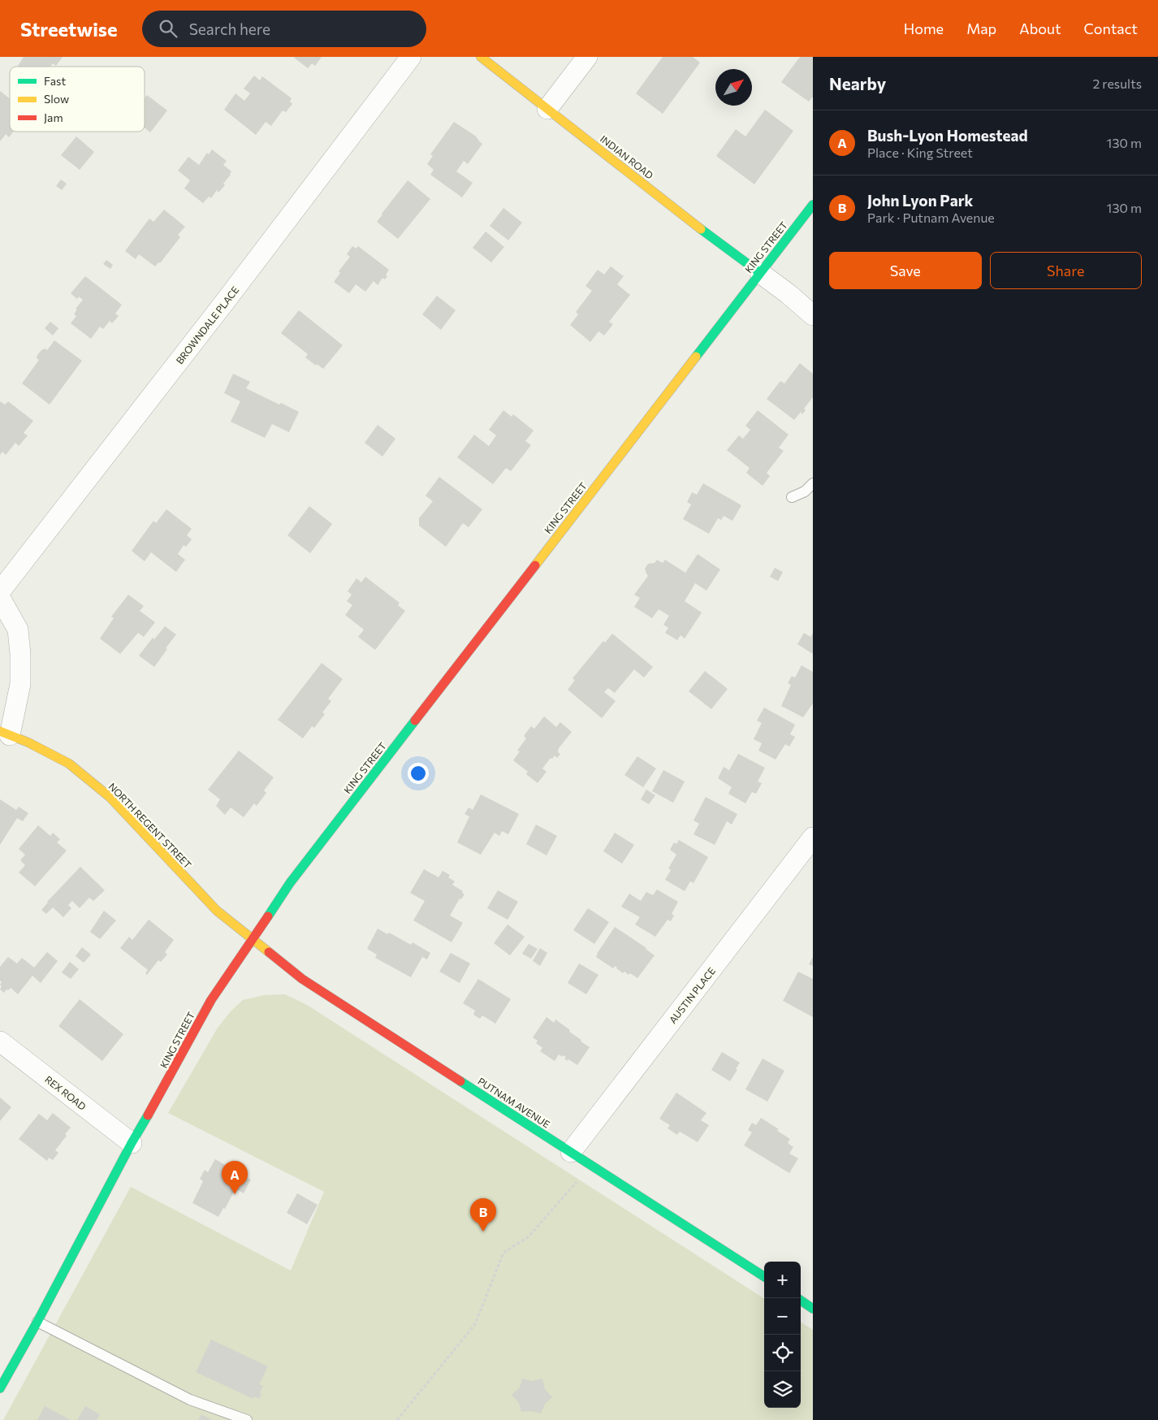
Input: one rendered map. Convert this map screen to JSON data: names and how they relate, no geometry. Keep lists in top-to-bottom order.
{
  "streets": {
    "main road": [
      "INDIAN ROAD",
      "KING STREET",
      "NORTH REGENT STREET",
      "PUTNAM AVENUE"
    ],
    "street": ["BROWNDALE PLACE", "AUSTIN PLACE", "REX ROAD"]
  },
  "crossings": [
    ["INDIAN ROAD", "KING STREET"],
    ["KING STREET", "NORTH REGENT STREET"],
    ["KING STREET", "REX ROAD"],
    ["KING STREET", "PUTNAM AVENUE"],
    ["NORTH REGENT STREET", "PUTNAM AVENUE"],
    ["AUSTIN PLACE", "PUTNAM AVENUE"]
  ],
  "legend": ["Fast", "Slow", "Jam"],
  "north": "top right",
  "page": {
    "header": "Streetwise",
    "search": "Search here",
    "nav": [
      "Home",
      "Map",
      "About",
      "Contact"
    ],
    "heading": ["Nearby", "2 results"],
    "list": [
      {
        "mark": "A",
        "name": "Bush-Lyon Homestead",
        "note": "Place · King Street",
        "value": "130 m"
      },
      {
        "mark": "B",
        "name": "John Lyon Park",
        "note": "Park · Putnam Avenue",
        "value": "130 m"
      }
    ],
    "buttons": ["Save", "Share"],
    "pins": ["A", "B"],
    "map_buttons": ["+", "−"]
  }
}
